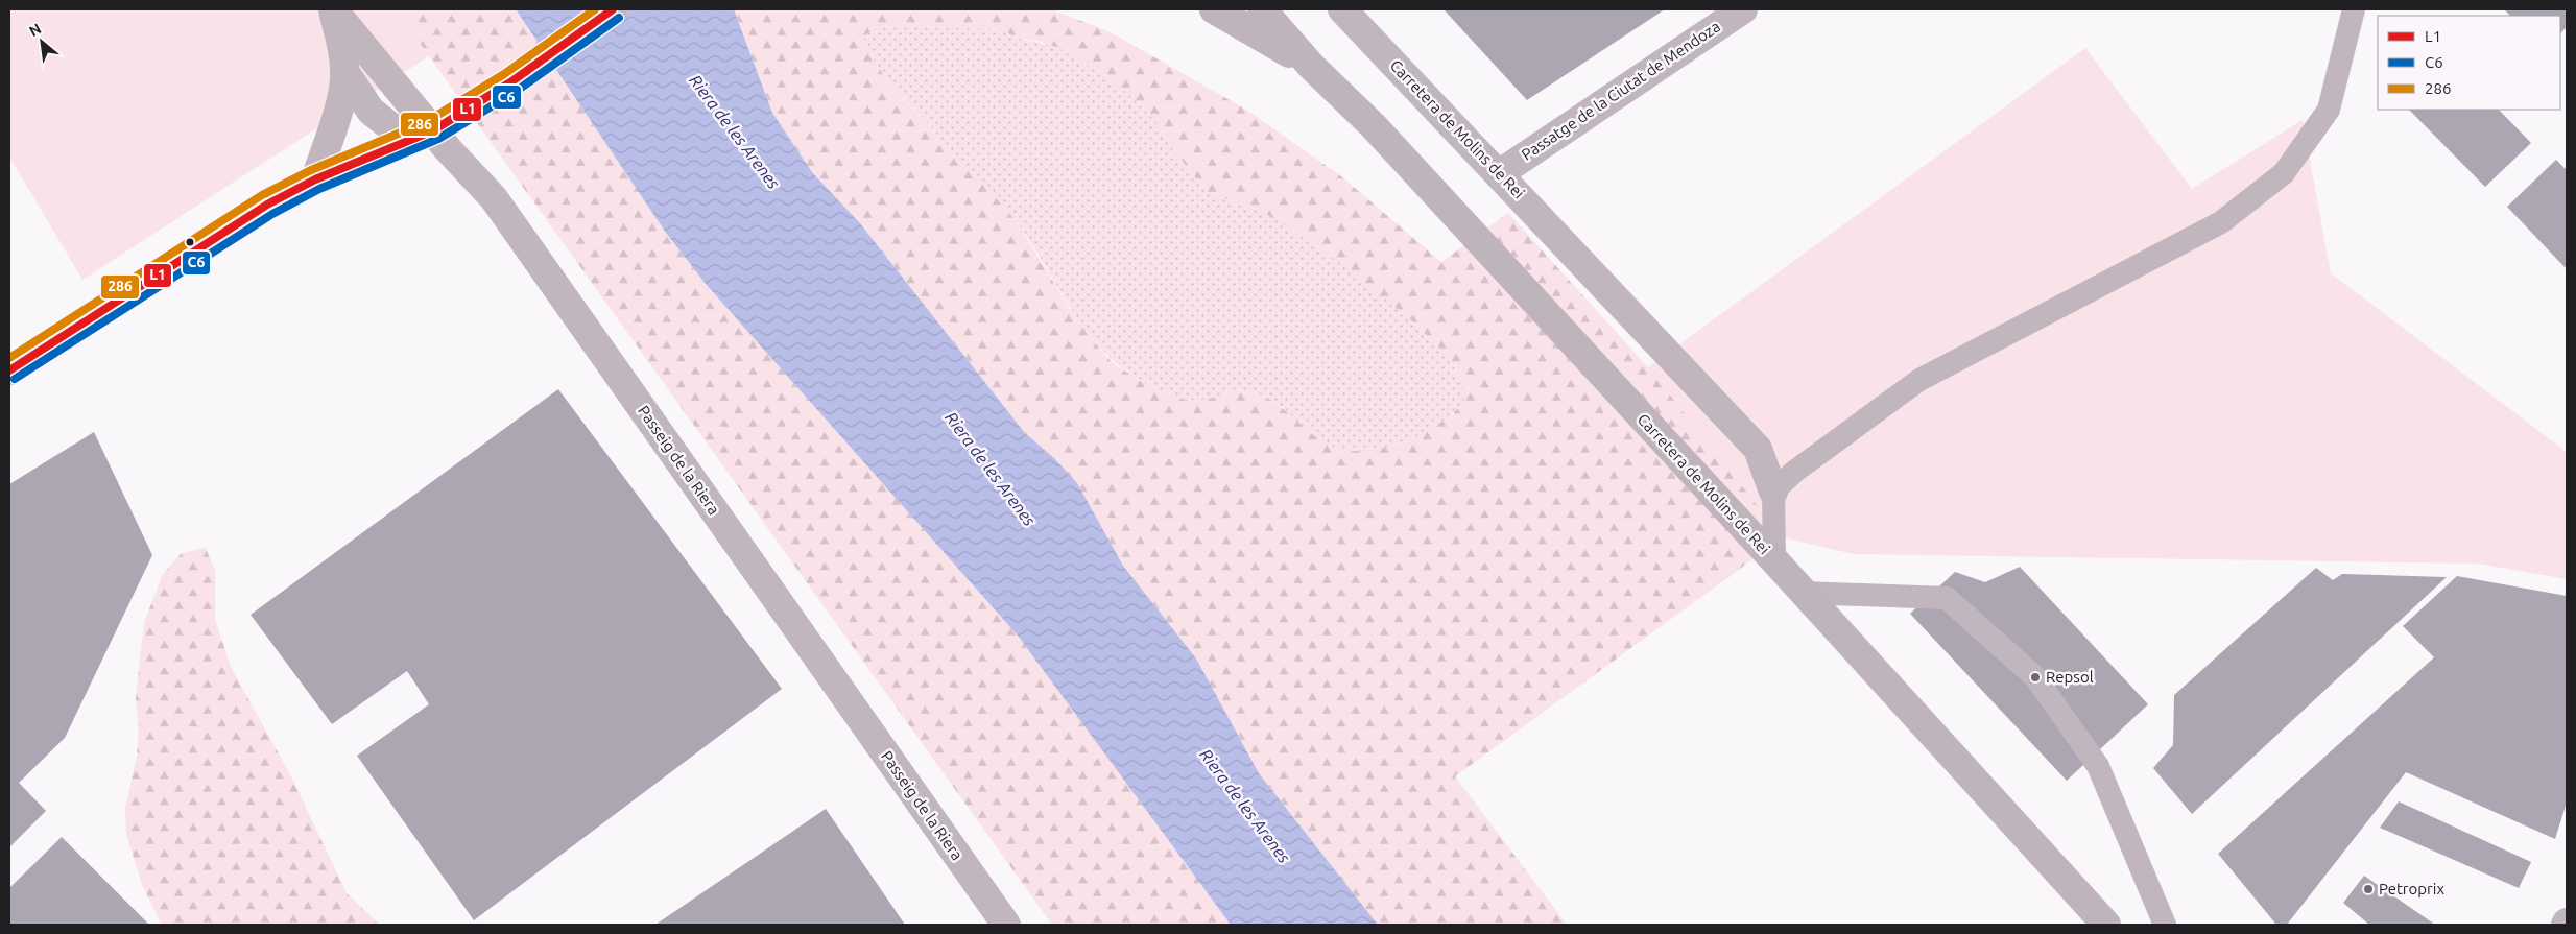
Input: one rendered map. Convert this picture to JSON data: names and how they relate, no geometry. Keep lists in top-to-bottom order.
{
  "streets": {
    "main road": ["Carretera de Molins de Rei"],
    "street": ["Passatge de la Ciutat de Mendoza", "Passeig de la Riera"]
  },
  "crossings": [
    ["Passatge de la Ciutat de Mendoza", "Carretera de Molins de Rei"]
  ],
  "water": ["Riera de les Arenes"],
  "places": ["Repsol", "Petroprix"],
  "lines": ["transit line L1", "transit line 286", "transit line C6"],
  "legend": ["L1", "C6", "286"],
  "north": "top left"
}
